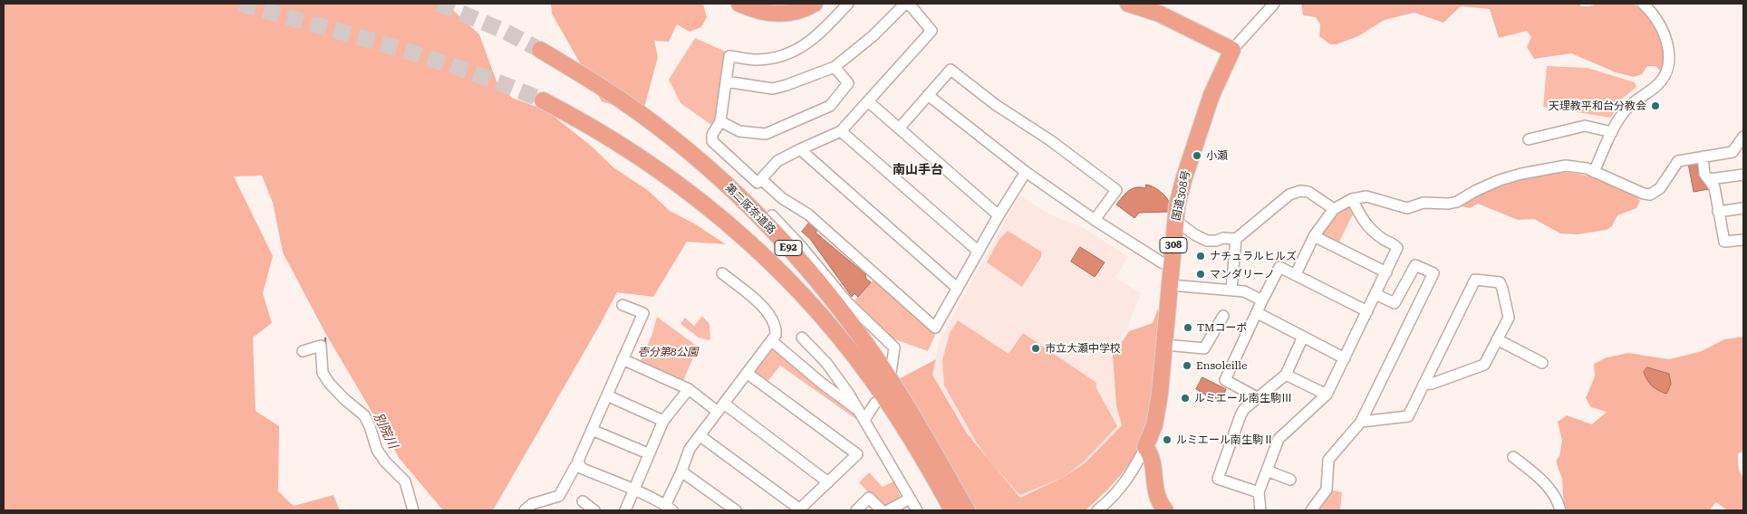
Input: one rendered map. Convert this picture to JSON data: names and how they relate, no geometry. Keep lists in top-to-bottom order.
{
  "streets": {
    "highway": [
      "国道308号",
      "第二阪奈道路",
      "308",
      "E92"
    ]
  },
  "districts": ["南山手台"],
  "water": ["別院川"],
  "parks": ["壱分第8公園"],
  "places": [
    "天理教平和台分教会",
    "小瀬",
    "ナチュラルヒルズ",
    "マンダリーノ",
    "TMコーポ",
    "市立大瀬中学校",
    "Ensoleille",
    "ルミエール南生駒Ⅲ",
    "ルミエール南生駒Ⅱ"
  ]
}
